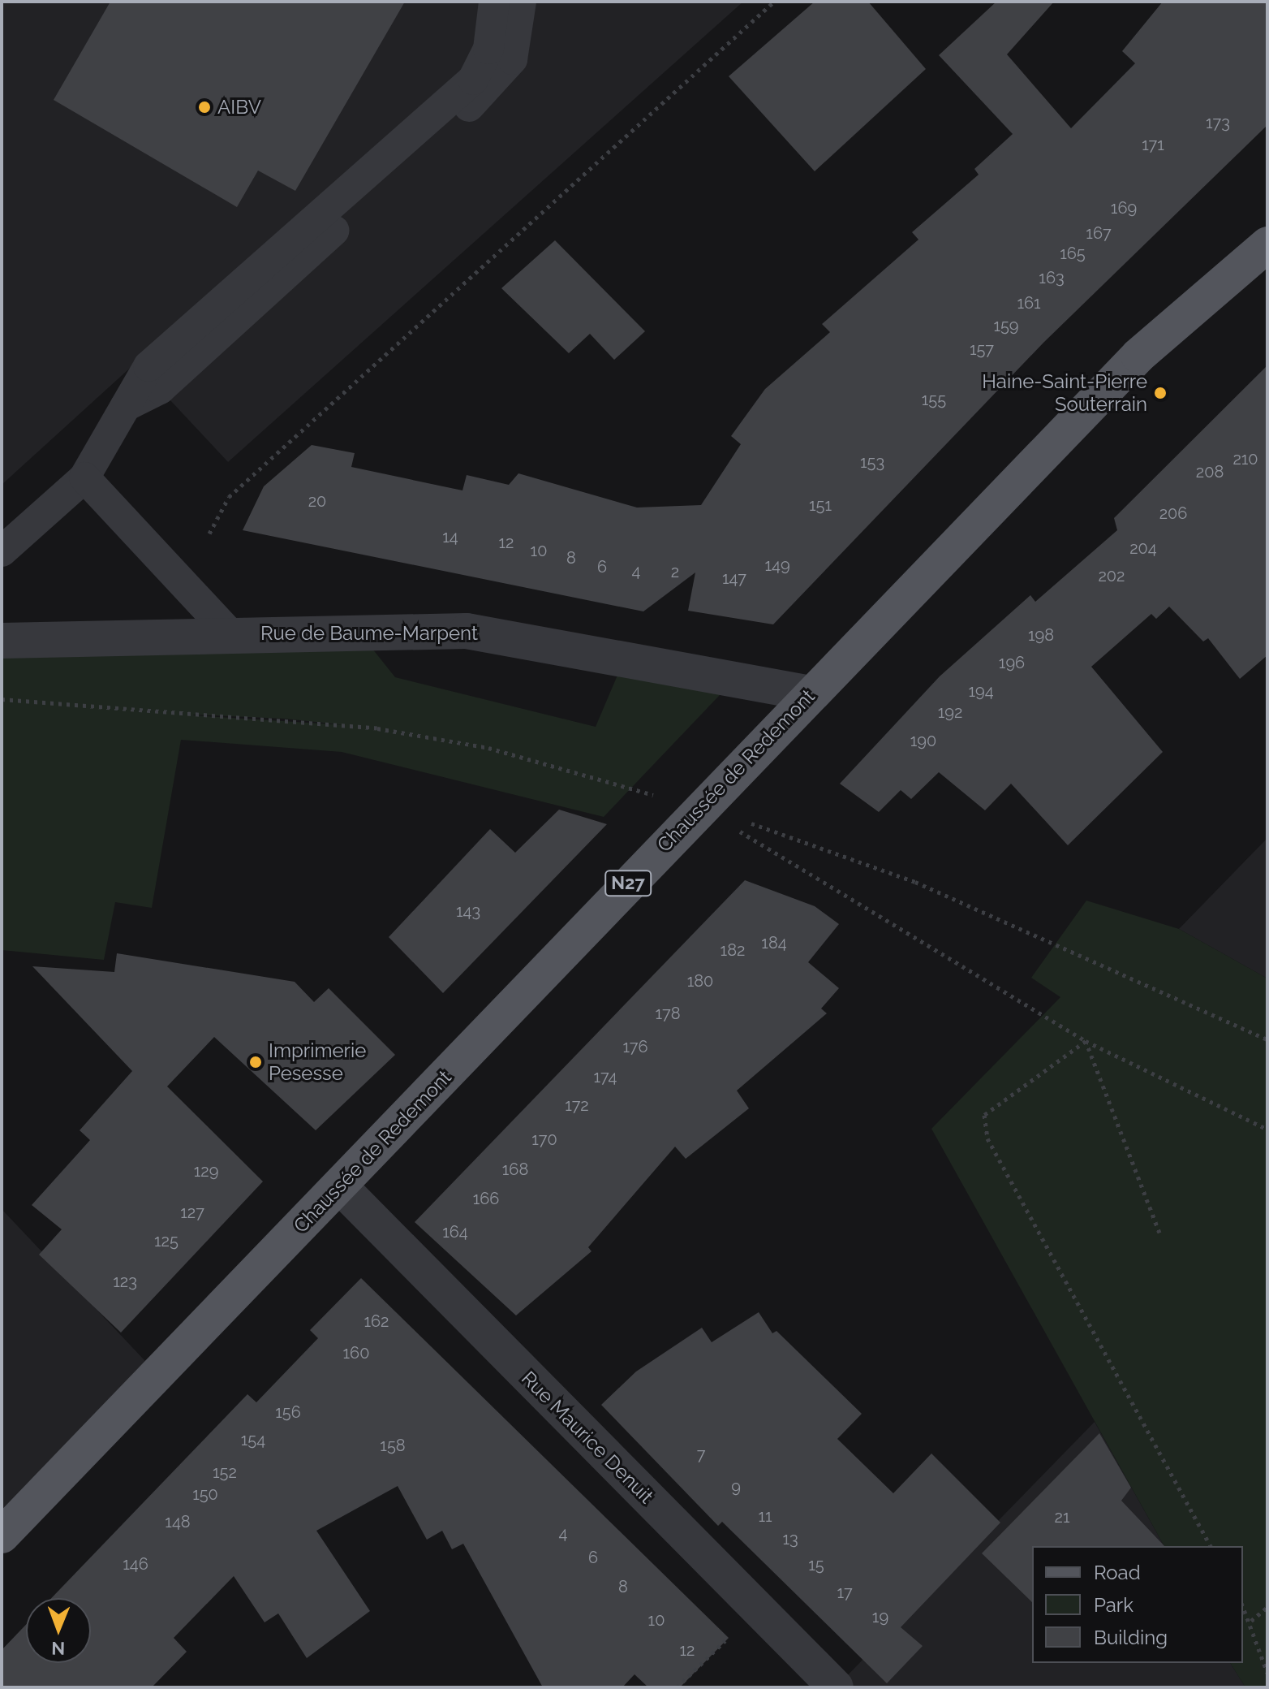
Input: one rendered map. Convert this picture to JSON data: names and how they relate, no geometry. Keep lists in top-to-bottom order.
{
  "streets": {
    "main road": ["Chaussée de Redemont", "N27"],
    "street": ["Rue de Baume-Marpent", "Rue Maurice Denuit"]
  },
  "crossings": [
    ["Rue de Baume-Marpent", "Chaussée de Redemont"],
    ["Chaussée de Redemont", "Rue Maurice Denuit"]
  ],
  "places": ["AIBV", "Haine-Saint-Pierre Souterrain", "Imprimerie Pesesse"],
  "house_numbers": [
    "173",
    "171",
    "169",
    "167",
    "165",
    "163",
    "161",
    "159",
    "157",
    "155",
    "210",
    "153",
    "208",
    "20",
    "151",
    "206",
    "14",
    "12",
    "204",
    "10",
    "8",
    "149",
    "6",
    "4",
    "2",
    "202",
    "147",
    "198",
    "196",
    "194",
    "192",
    "190",
    "143",
    "184",
    "182",
    "180",
    "178",
    "176",
    "174",
    "172",
    "170",
    "168",
    "129",
    "166",
    "127",
    "164",
    "125",
    "123",
    "162",
    "160",
    "156",
    "154",
    "158",
    "7",
    "152",
    "9",
    "150",
    "11",
    "21",
    "148",
    "4",
    "13",
    "6",
    "146",
    "15",
    "8",
    "17",
    "19",
    "10",
    "12"
  ],
  "legend": ["Road", "Park", "Building"],
  "north": "bottom"
}
